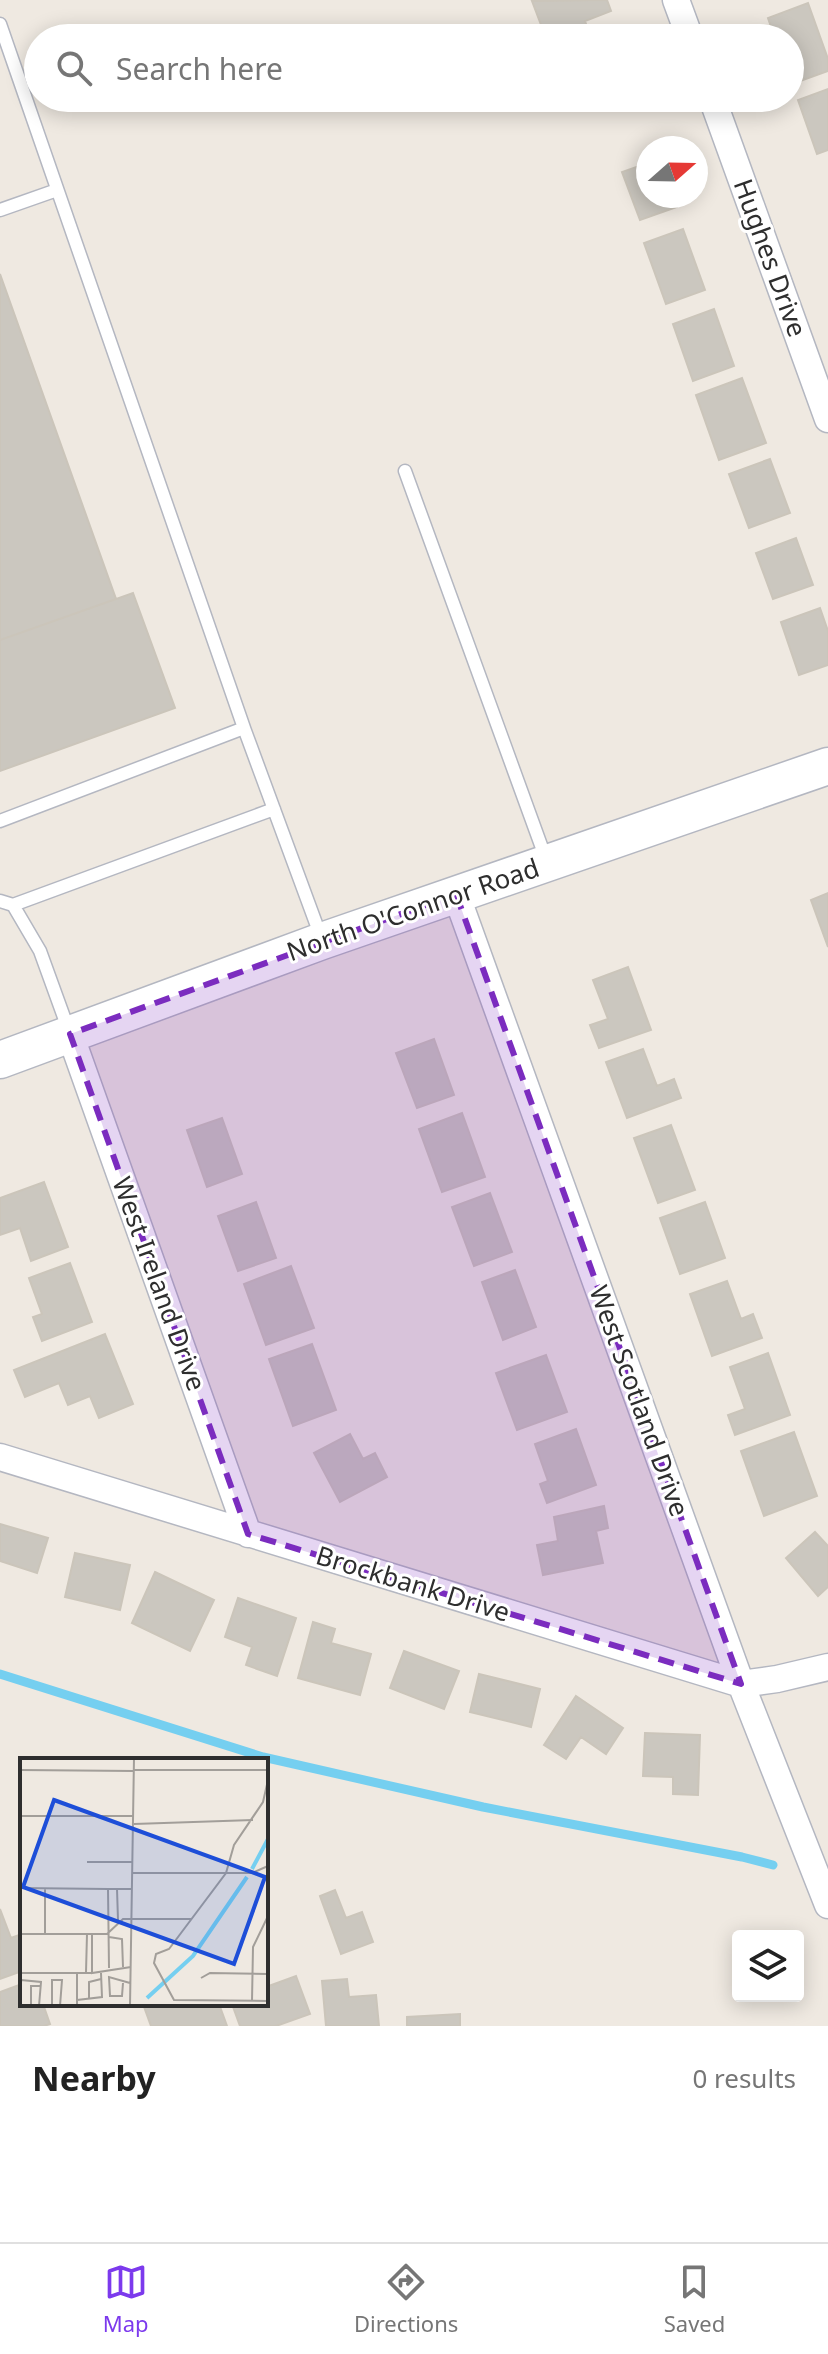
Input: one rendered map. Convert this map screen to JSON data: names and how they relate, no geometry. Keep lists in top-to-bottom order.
{
  "streets": {
    "main road": ["North O'Connor Road"],
    "street": [
      "Hughes Drive",
      "West Ireland Drive",
      "West Scotland Drive",
      "Brockbank Drive"
    ]
  },
  "crossings": [
    ["North O'Connor Road", "West Ireland Drive"],
    ["North O'Connor Road", "West Scotland Drive"],
    ["West Ireland Drive", "Brockbank Drive"],
    ["West Scotland Drive", "Brockbank Drive"]
  ],
  "north": "right",
  "page": {
    "search": "Search here",
    "heading": ["Nearby", "0 results"],
    "nav": ["Map", "Directions", "Saved"]
  }
}
